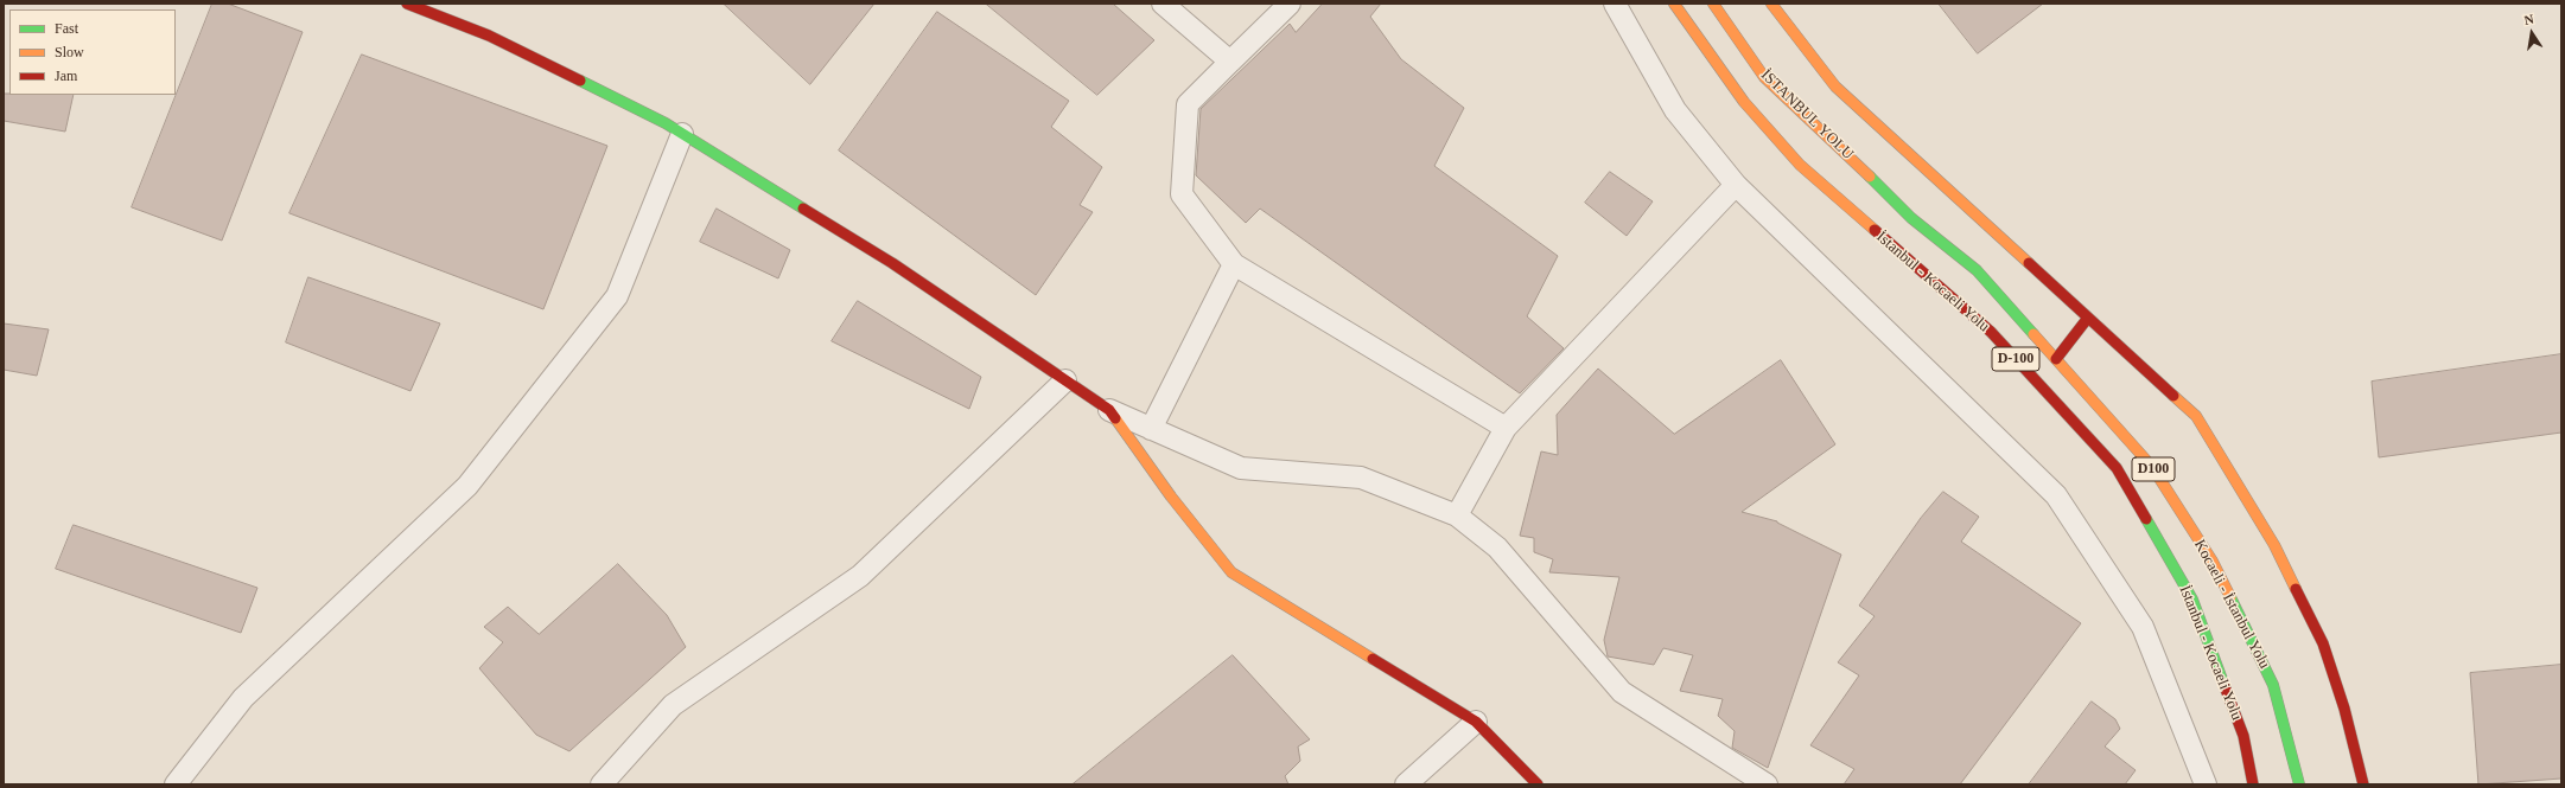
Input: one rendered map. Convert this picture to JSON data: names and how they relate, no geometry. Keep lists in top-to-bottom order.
{
  "streets": {
    "main road": [
      "İSTANBUL YOLU",
      "İstanbul - Kocaeli Yolu",
      "D-100",
      "D100",
      "Kocaeli - İstanbul Yolu"
    ]
  },
  "crossings": [
    ["İSTANBUL YOLU", "Kocaeli - İstanbul Yolu"]
  ],
  "legend": ["Fast", "Slow", "Jam"],
  "north": "top"
}
